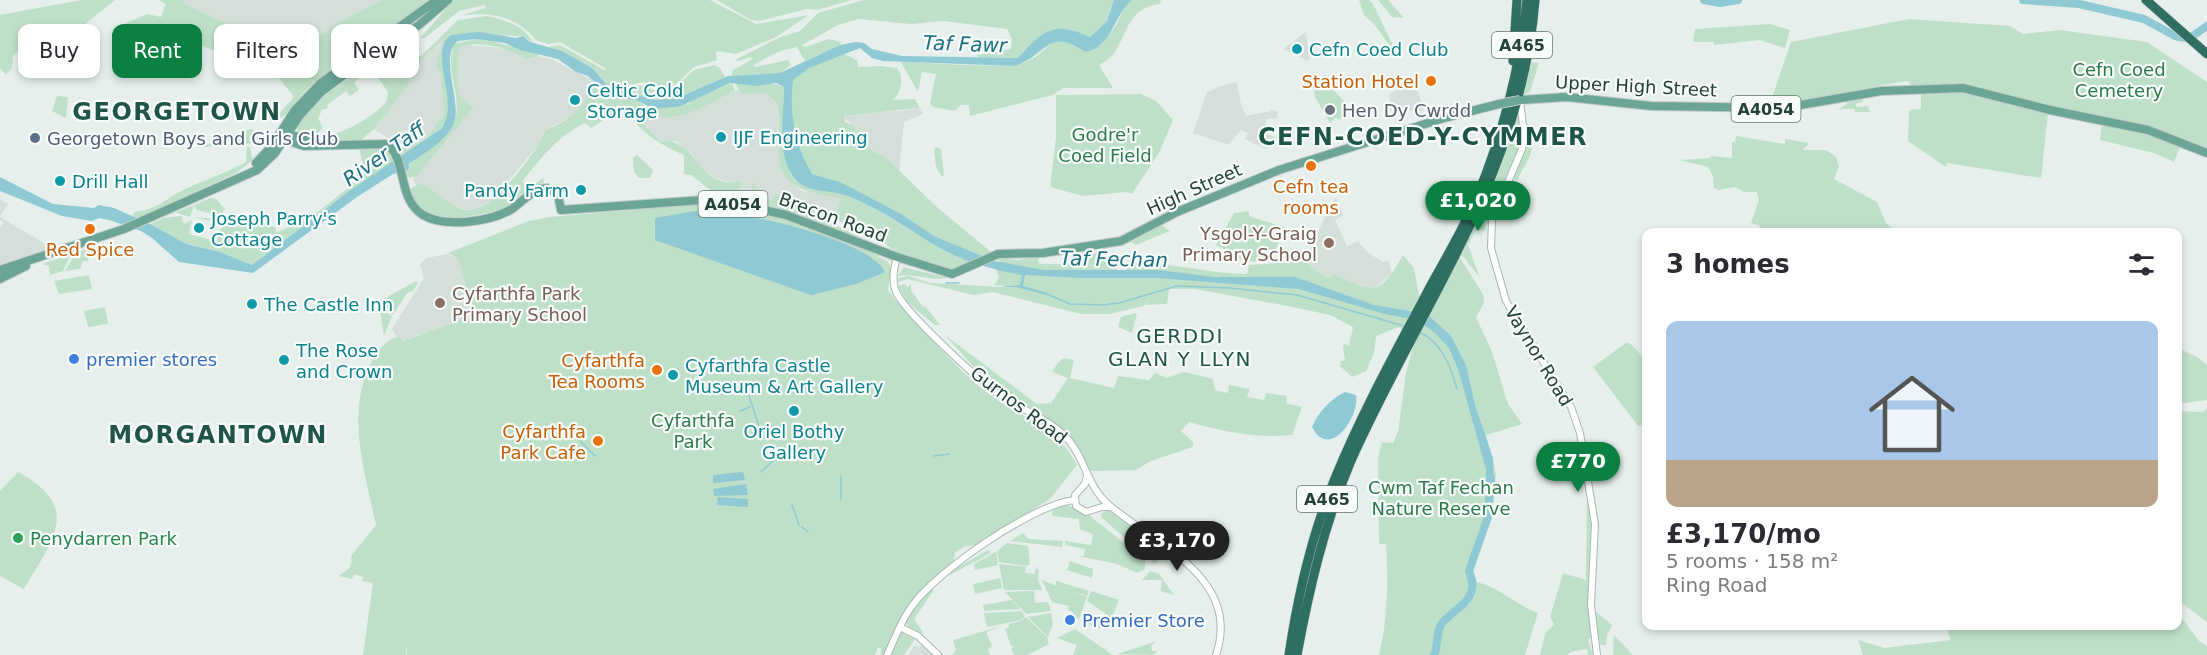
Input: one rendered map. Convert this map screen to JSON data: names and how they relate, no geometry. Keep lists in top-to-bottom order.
{
  "streets": {
    "highway": ["A465"],
    "main road": [
      "Upper High Street",
      "A4054",
      "High Street",
      "Brecon Road"
    ],
    "street": ["Vaynor Road", "Gurnos Road"]
  },
  "crossings": [
    ["Upper High Street", "High Street"],
    ["Upper High Street", "Vaynor Road"],
    ["High Street", "Brecon Road"],
    ["High Street", "Vaynor Road"],
    ["Brecon Road", "Gurnos Road"]
  ],
  "districts": [
    "GEORGETOWN",
    "CEFN-COED-Y-CYMMER",
    "GERDDI GLAN Y LLYN",
    "MORGANTOWN"
  ],
  "water": ["Taf Fawr", "River Taff", "Taf Fechan"],
  "parks": [
    "Cefn Coed Cemetery",
    "Godre'r Coed Field",
    "Cyfarthfa Park",
    "Cwm Taf Fechan Nature Reserve"
  ],
  "places": [
    "Cefn Coed Club",
    "Station Hotel",
    "Celtic Cold Storage",
    "Hen Dy Cwrdd",
    "IJF Engineering",
    "Georgetown Boys and Girls Club",
    "Cefn tea rooms",
    "Drill Hall",
    "Pandy Farm",
    "Joseph Parry's Cottage",
    "Red Spice",
    "Ysgol-Y-Graig Primary School",
    "Cyfarthfa Park Primary School",
    "The Castle Inn",
    "premier stores",
    "The Rose and Crown",
    "Cyfarthfa Tea Rooms",
    "Cyfarthfa Castle Museum & Art Gallery",
    "Oriel Bothy Gallery",
    "Cyfarthfa Park Cafe",
    "Penydarren Park",
    "Premier Store"
  ],
  "page": {
    "chip": [
      "Buy",
      "Rent",
      "Filters",
      "New"
    ],
    "price": ["£1,020", "£770", "£3,170"],
    "heading": "3 homes",
    "list": [
      {
        "name": "£3,170/mo",
        "note": "5 rooms · 158 m² · Ring Road"
      }
    ]
  }
}
